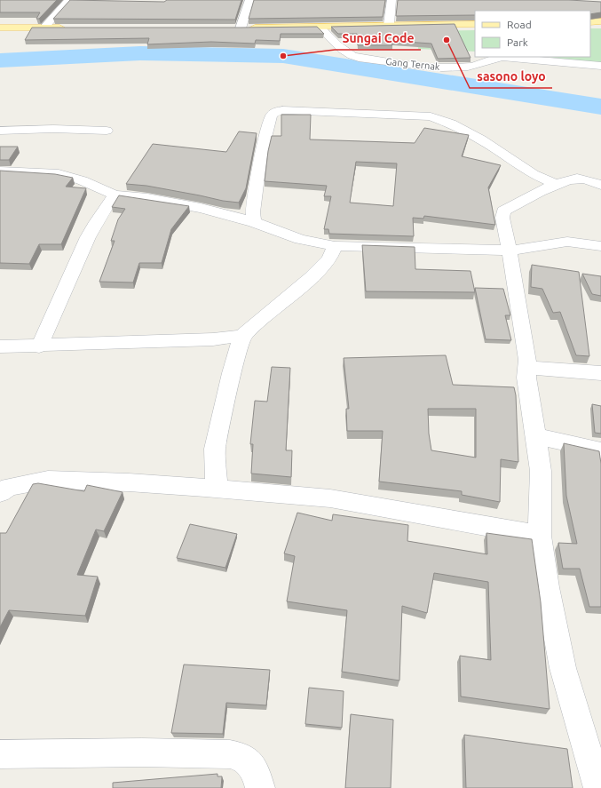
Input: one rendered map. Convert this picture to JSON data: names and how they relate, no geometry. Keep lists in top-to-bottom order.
{
  "streets": {
    "street": ["Gang Ternak"]
  },
  "places": ["sasono loyo", "Sungai Code"],
  "legend": ["Road", "Park"]
}
